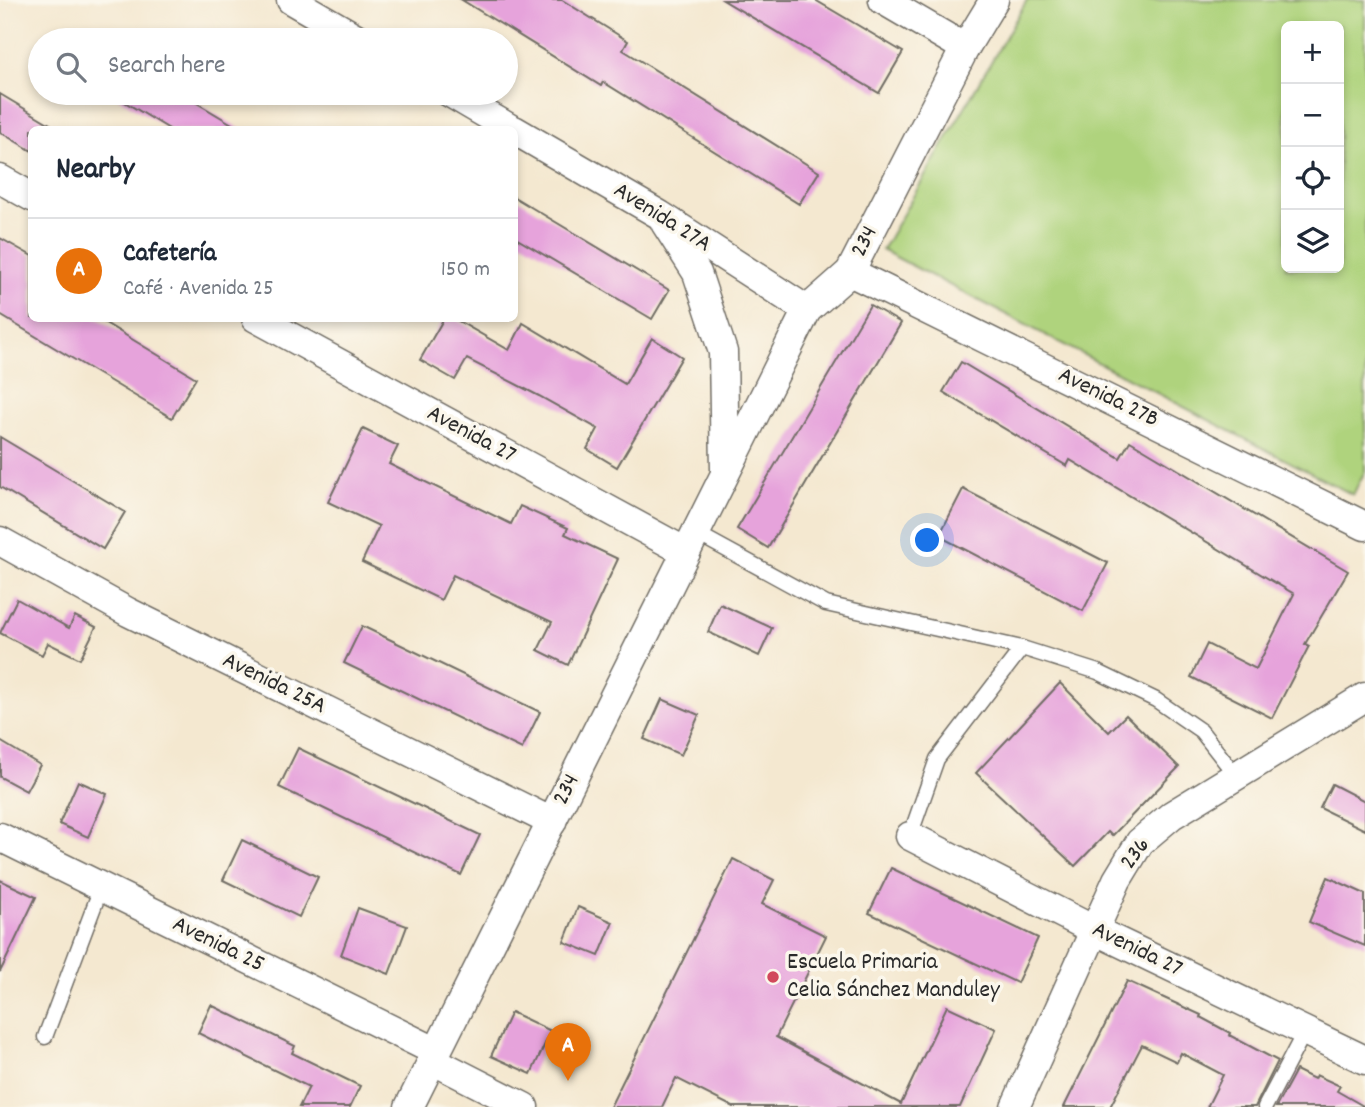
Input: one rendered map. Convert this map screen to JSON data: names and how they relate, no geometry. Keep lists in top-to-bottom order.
{
  "streets": {
    "street": [
      "Avenida 27A",
      "234",
      "Avenida 27B",
      "Avenida 27",
      "Avenida 25A",
      "236",
      "Avenida 25"
    ]
  },
  "crossings": [
    ["Avenida 27A", "234"],
    ["234", "Avenida 27B"],
    ["234", "Avenida 27"],
    ["234", "Avenida 25A"],
    ["234", "Avenida 25"],
    ["Avenida 27", "236"]
  ],
  "places": ["Escuela Primaria Celia Sánchez Manduley"],
  "page": {
    "map_buttons": ["+", "−"],
    "search": "Search here",
    "heading": "Nearby",
    "list": [
      {
        "mark": "A",
        "name": "Cafetería",
        "note": "Café · Avenida 25",
        "value": "150 m"
      }
    ],
    "pins": "A"
  }
}
